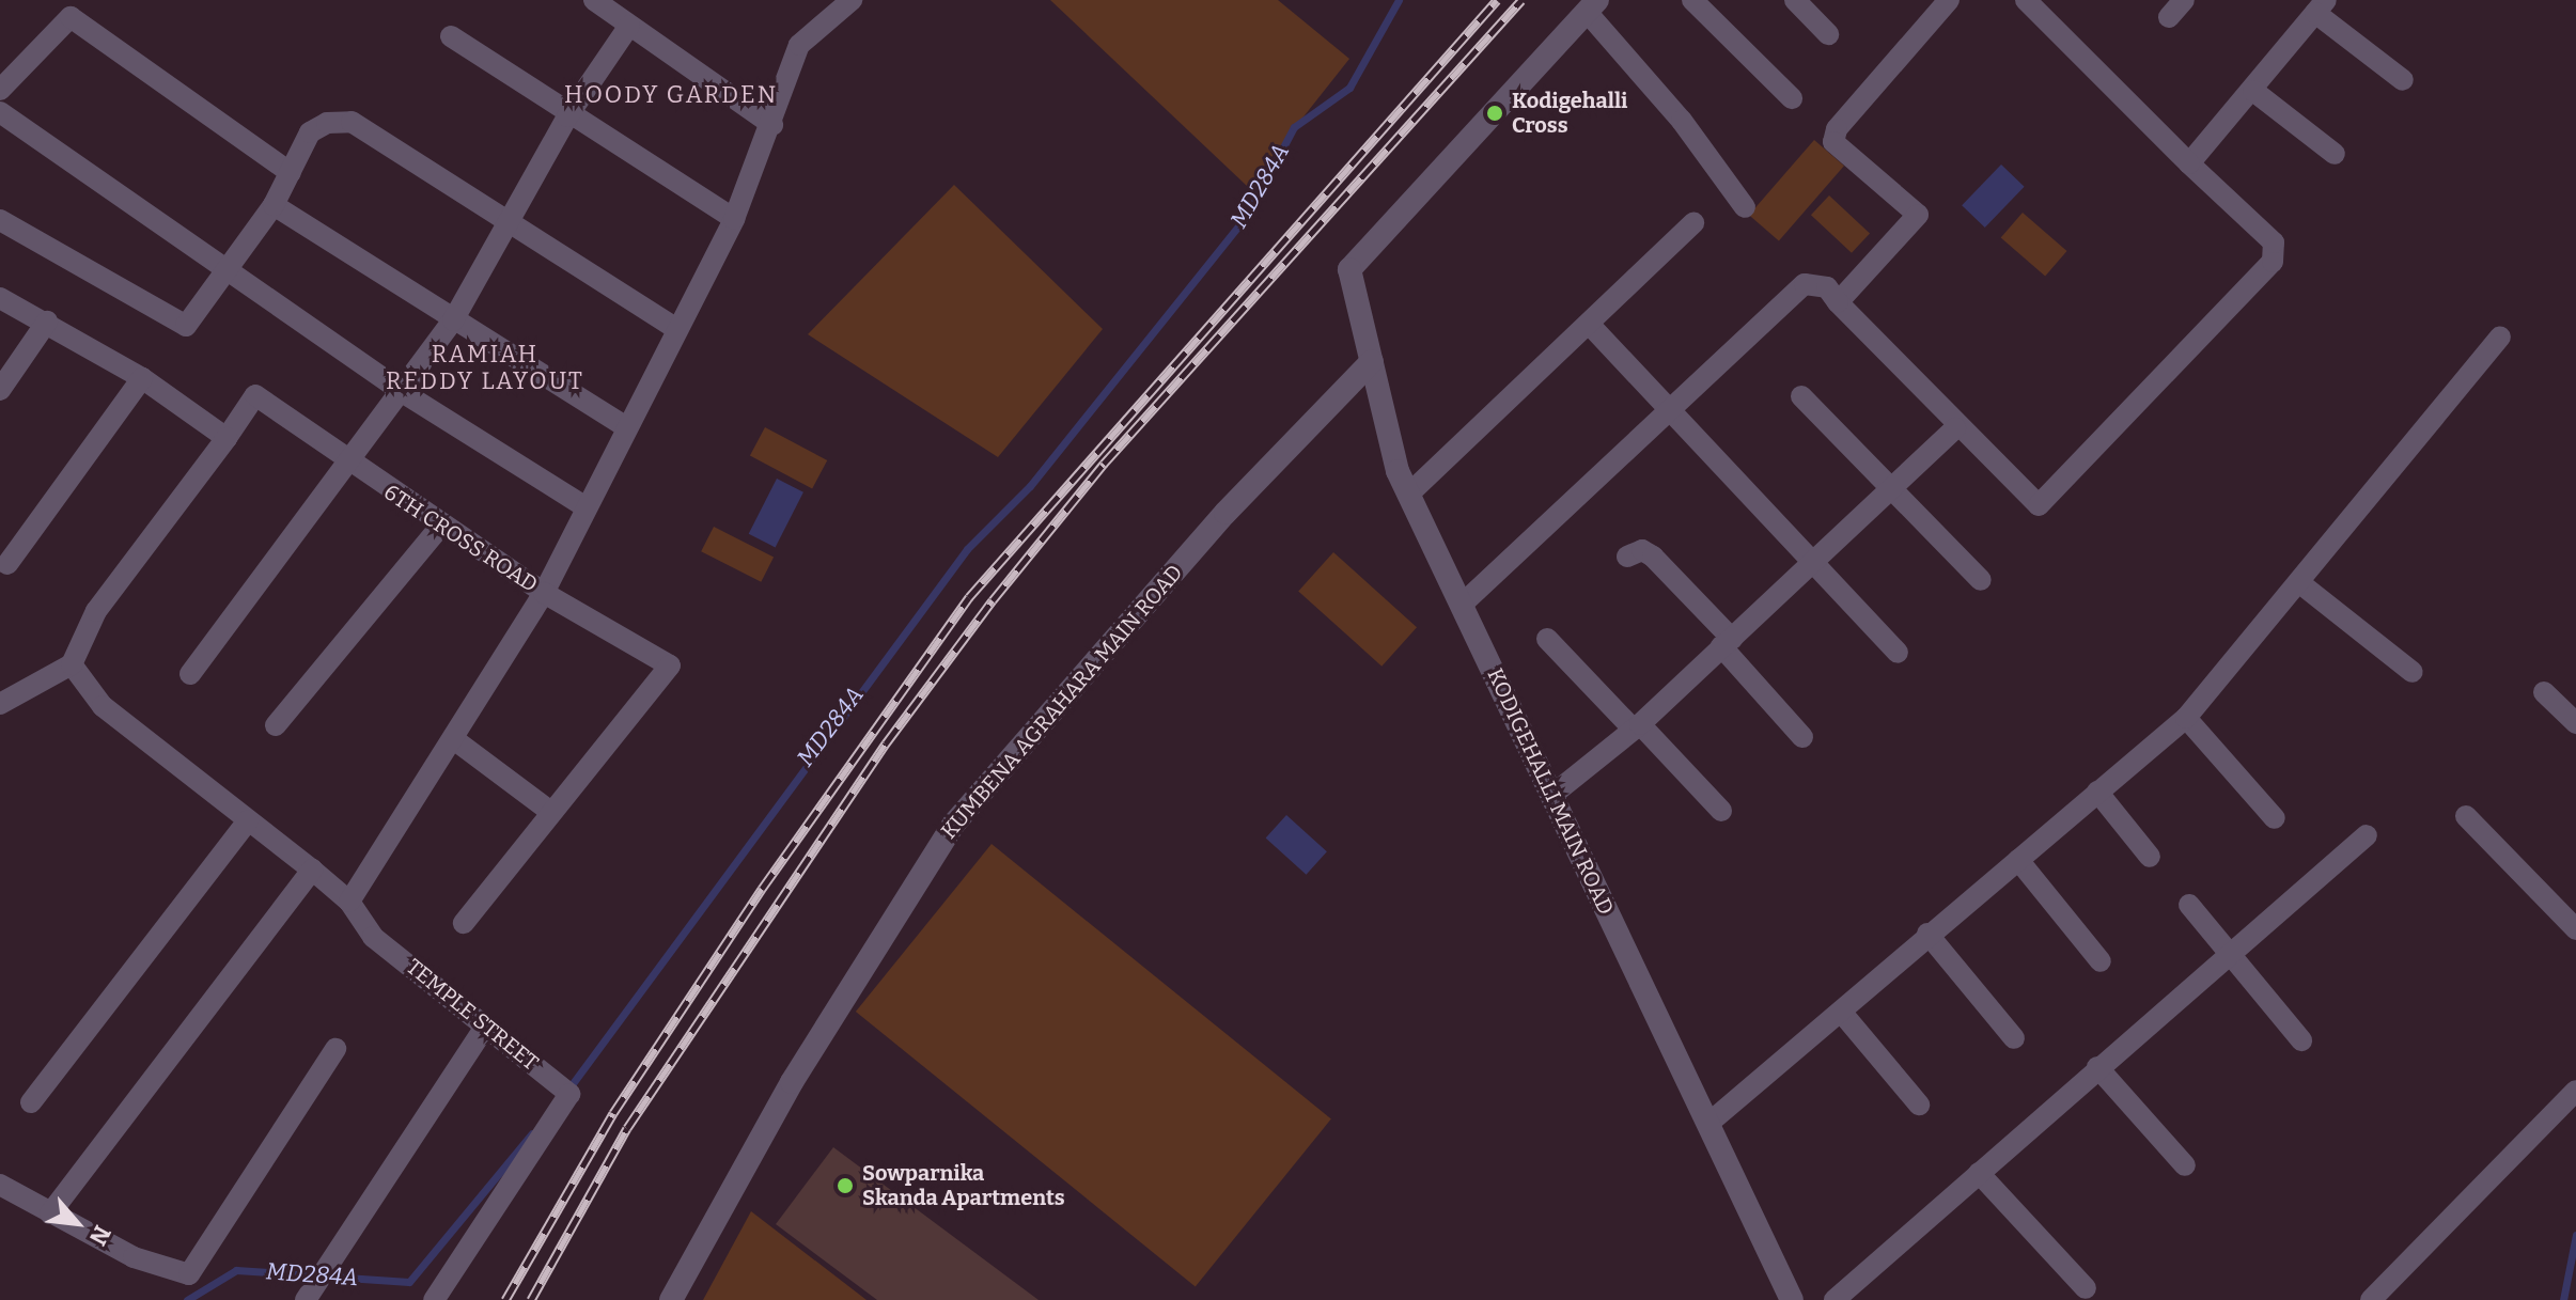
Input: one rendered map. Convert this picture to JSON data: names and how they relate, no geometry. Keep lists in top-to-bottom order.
{
  "streets": {
    "street": [
      "6TH CROSS ROAD",
      "KUMBENA AGRAHARA MAIN ROAD",
      "KODIGEHALLI MAIN ROAD",
      "TEMPLE STREET"
    ]
  },
  "crossings": [
    ["KUMBENA AGRAHARA MAIN ROAD", "KODIGEHALLI MAIN ROAD"]
  ],
  "districts": ["HOODY GARDEN", "RAMIAH REDDY LAYOUT"],
  "water": ["MD284A"],
  "places": ["Kodigehalli Cross", "Sowparnika Skanda Apartments"],
  "north": "bottom right"
}
